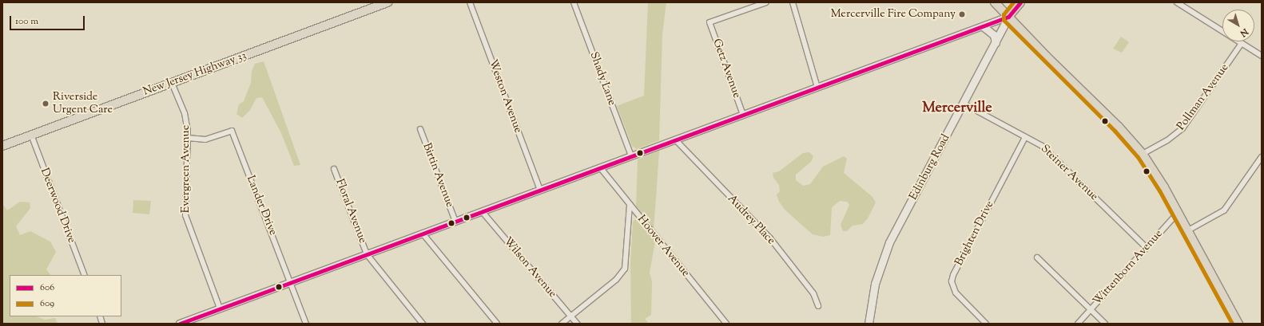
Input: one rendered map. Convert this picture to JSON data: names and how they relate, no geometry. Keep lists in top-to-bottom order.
{
  "streets": {
    "main road": ["New Jersey Highway 33", "Edinburg Road"],
    "street": [
      "Getz Avenue",
      "Shady Lane",
      "Weston Avenue",
      "Pollman Avenue",
      "Evergreen Avenue",
      "Steiner Avenue",
      "Birtin Avenue",
      "Deerwood Drive",
      "Lander Drive",
      "Floral Avenue",
      "Audrey Place",
      "Brighten Drive",
      "Hoover Avenue",
      "Wilson Avenue",
      "Wittenborn Avenue"
    ]
  },
  "crossings": [
    ["New Jersey Highway 33", "Evergreen Avenue"],
    ["New Jersey Highway 33", "Deerwood Drive"],
    ["Edinburg Road", "Steiner Avenue"],
    ["Evergreen Avenue", "Lander Drive"],
    ["Steiner Avenue", "Brighten Drive"],
    ["Steiner Avenue", "Wittenborn Avenue"]
  ],
  "districts": ["Mercerville"],
  "places": ["Mercerville Fire Company", "Riverside Urgent Care"],
  "lines": ["transit line 606", "transit line 609"],
  "legend": ["606", "609"],
  "scale_bar": "100 m",
  "north": "bottom right"
}
